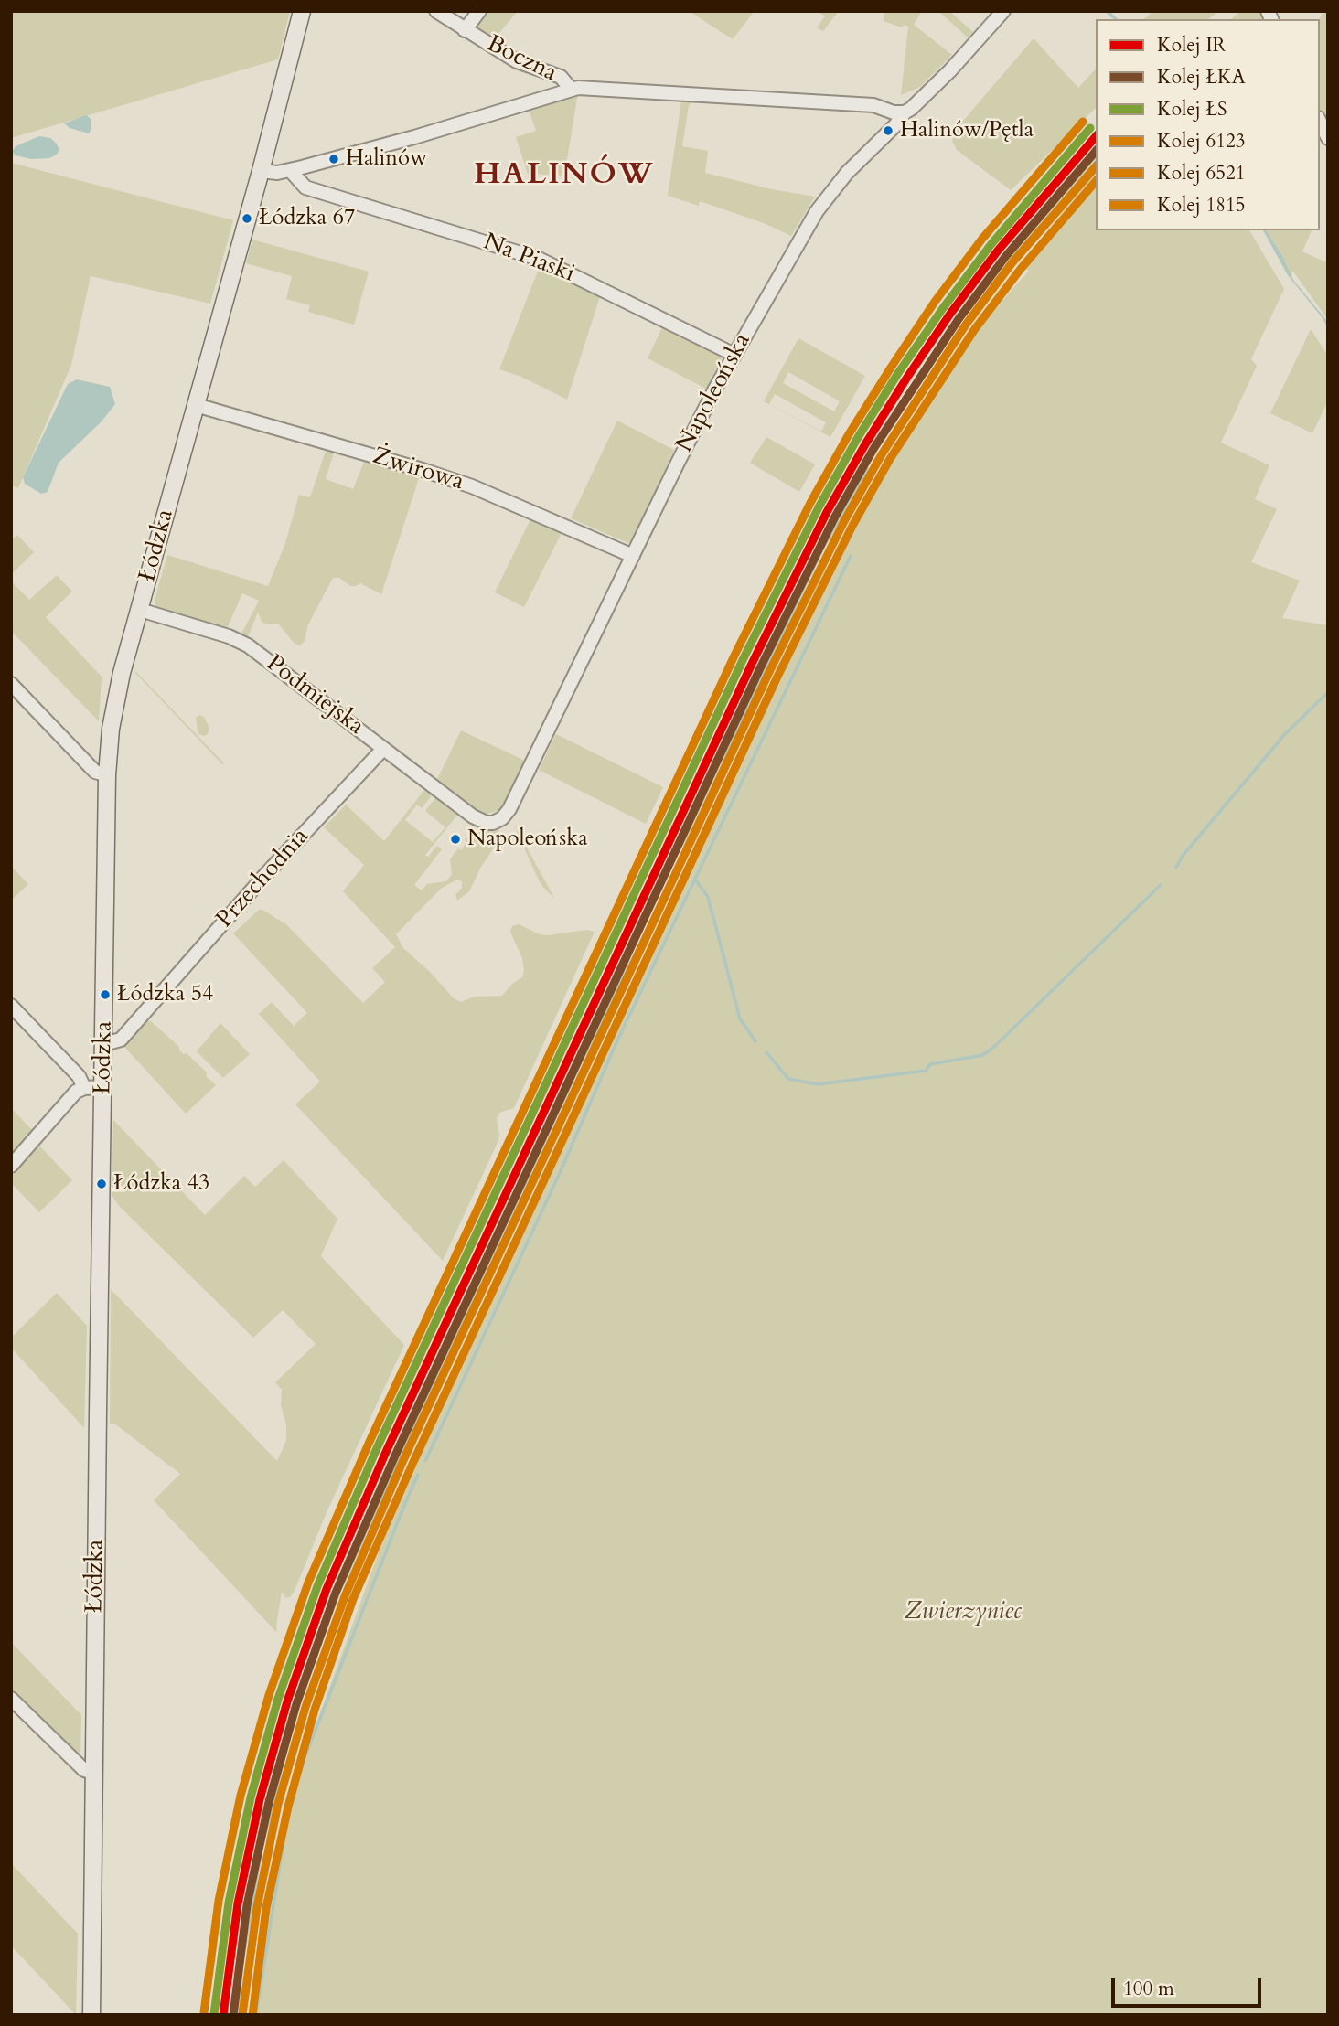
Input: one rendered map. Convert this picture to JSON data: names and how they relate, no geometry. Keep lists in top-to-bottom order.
{
  "streets": {
    "main road": ["Łódzka"],
    "street": [
      "Boczna",
      "Na Piaski",
      "Napoleońska",
      "Żwirowa",
      "Podmiejska",
      "Przechodnia"
    ]
  },
  "crossings": [
    ["Na Piaski", "Napoleońska"],
    ["Napoleońska", "Żwirowa"],
    ["Napoleońska", "Podmiejska"],
    ["Żwirowa", "Łódzka"],
    ["Łódzka", "Podmiejska"],
    ["Łódzka", "Przechodnia"],
    ["Podmiejska", "Przechodnia"]
  ],
  "districts": ["HALINÓW"],
  "parks": ["Zwierzyniec"],
  "places": [
    "Halinów/Pętla",
    "Halinów",
    "Łódzka 67",
    "Napoleońska",
    "Łódzka 54",
    "Łódzka 43"
  ],
  "lines": [
    "rail line 6521",
    "rail line ŁS",
    "rail line IR",
    "rail line ŁKA",
    "rail line 6123",
    "rail line 1815"
  ],
  "legend": [
    "Kolej IR",
    "Kolej ŁKA",
    "Kolej ŁS",
    "Kolej 6123",
    "Kolej 6521",
    "Kolej 1815"
  ],
  "scale_bar": "100 m"
}
